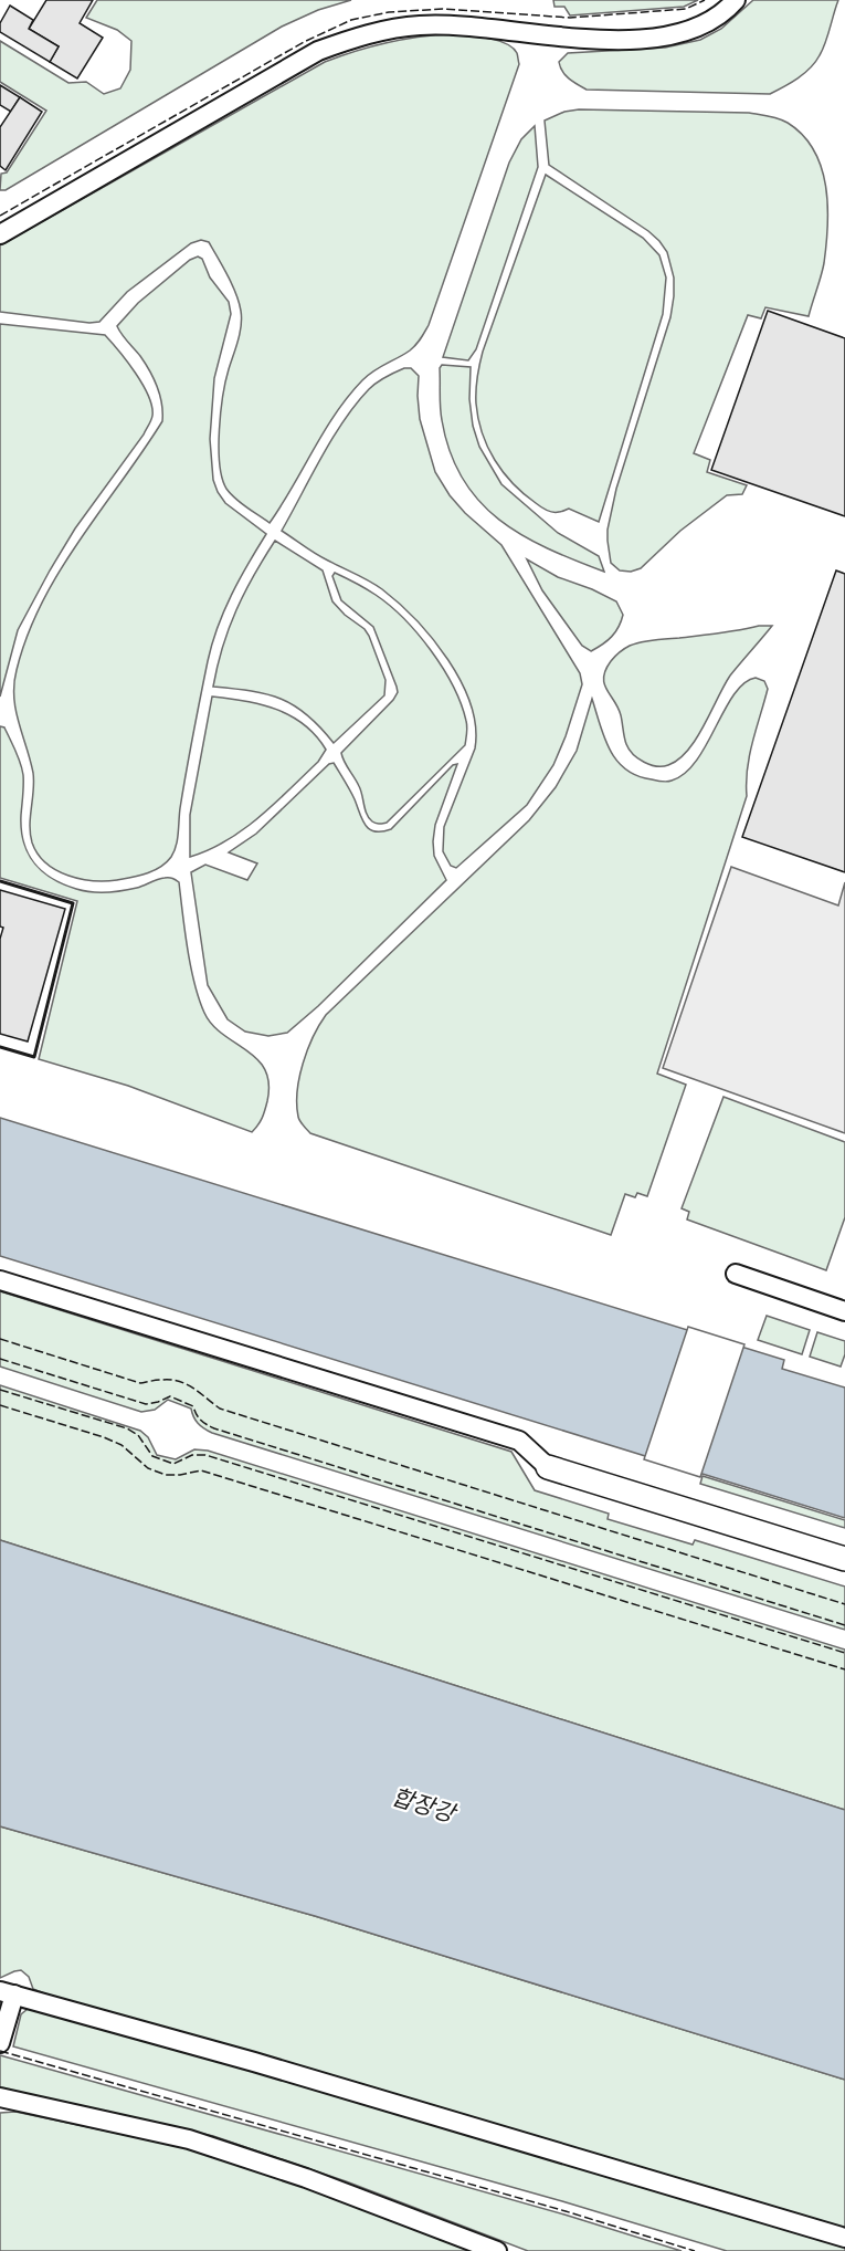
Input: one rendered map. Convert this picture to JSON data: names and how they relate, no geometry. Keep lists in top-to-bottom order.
{
  "water": ["합장강"]
}
